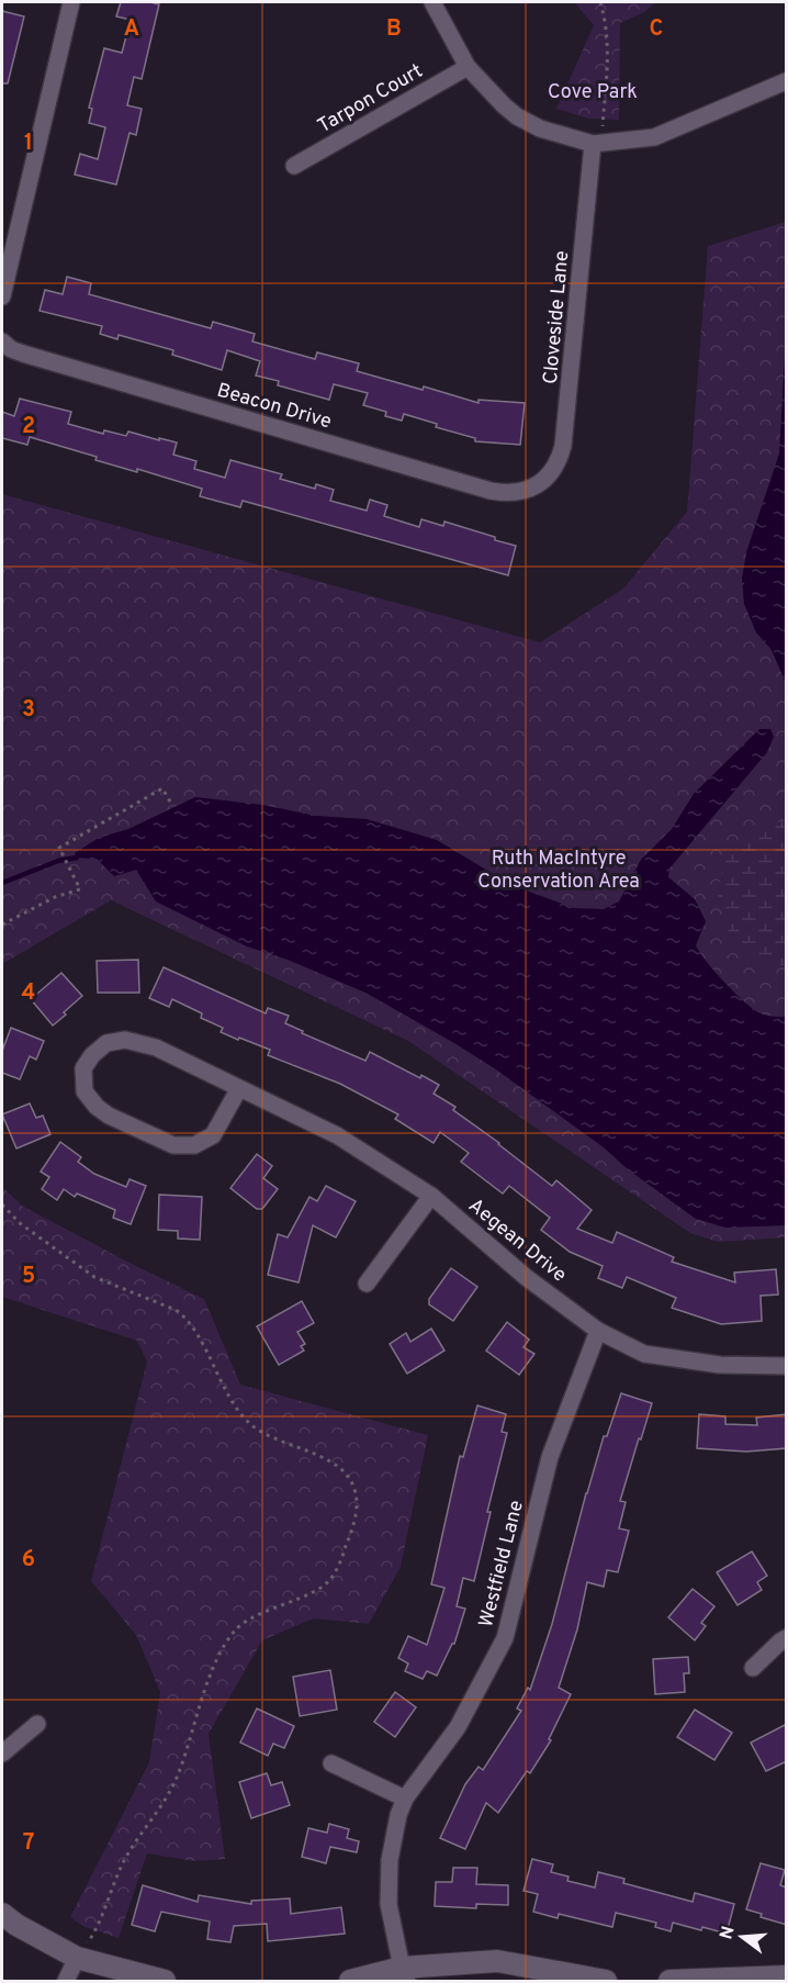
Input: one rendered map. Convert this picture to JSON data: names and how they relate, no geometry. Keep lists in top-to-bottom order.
{
  "streets": {
    "street": [
      "Tarpon Court",
      "Cloveside Lane",
      "Beacon Drive",
      "Aegean Drive",
      "Westfield Lane"
    ]
  },
  "crossings": [
    ["Cloveside Lane", "Beacon Drive"],
    ["Aegean Drive", "Westfield Lane"]
  ],
  "parks": ["Cove Park", "Ruth MacIntyre Conservation Area"],
  "north": "left",
  "grid": {
    "columns": ["A", "B", "C"],
    "rows": [
      "1",
      "2",
      "3",
      "4",
      "5",
      "6",
      "7"
    ]
  }
}
